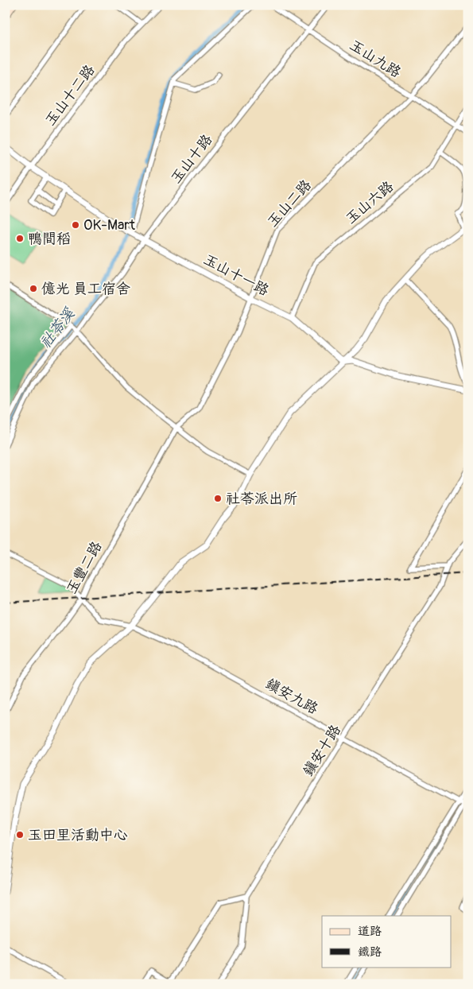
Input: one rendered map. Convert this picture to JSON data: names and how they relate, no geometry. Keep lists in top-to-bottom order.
{
  "streets": {
    "street": [
      "玉山九路",
      "玉山十二路",
      "玉山十路",
      "玉山六路",
      "玉山二路",
      "玉山十一路",
      "玉豐二路",
      "鎮安九路",
      "鎮安十路"
    ]
  },
  "crossings": [
    ["玉山九路", "玉山十路"],
    ["玉山九路", "玉山六路"],
    ["玉山九路", "玉山二路"],
    ["玉山十二路", "玉山十一路"],
    ["玉山十路", "玉山十一路"],
    ["玉山六路", "玉山十一路"],
    ["玉山二路", "玉山十一路"],
    ["玉山二路", "玉豐二路"],
    ["玉豐二路", "鎮安九路"],
    ["鎮安九路", "鎮安十路"]
  ],
  "water": ["社苓溪"],
  "places": [
    "OK-Mart",
    "鴨間稻",
    "億光 員工宿舍",
    "社苓派出所",
    "玉田里活動中心"
  ],
  "legend": ["道路", "鐵路"]
}
